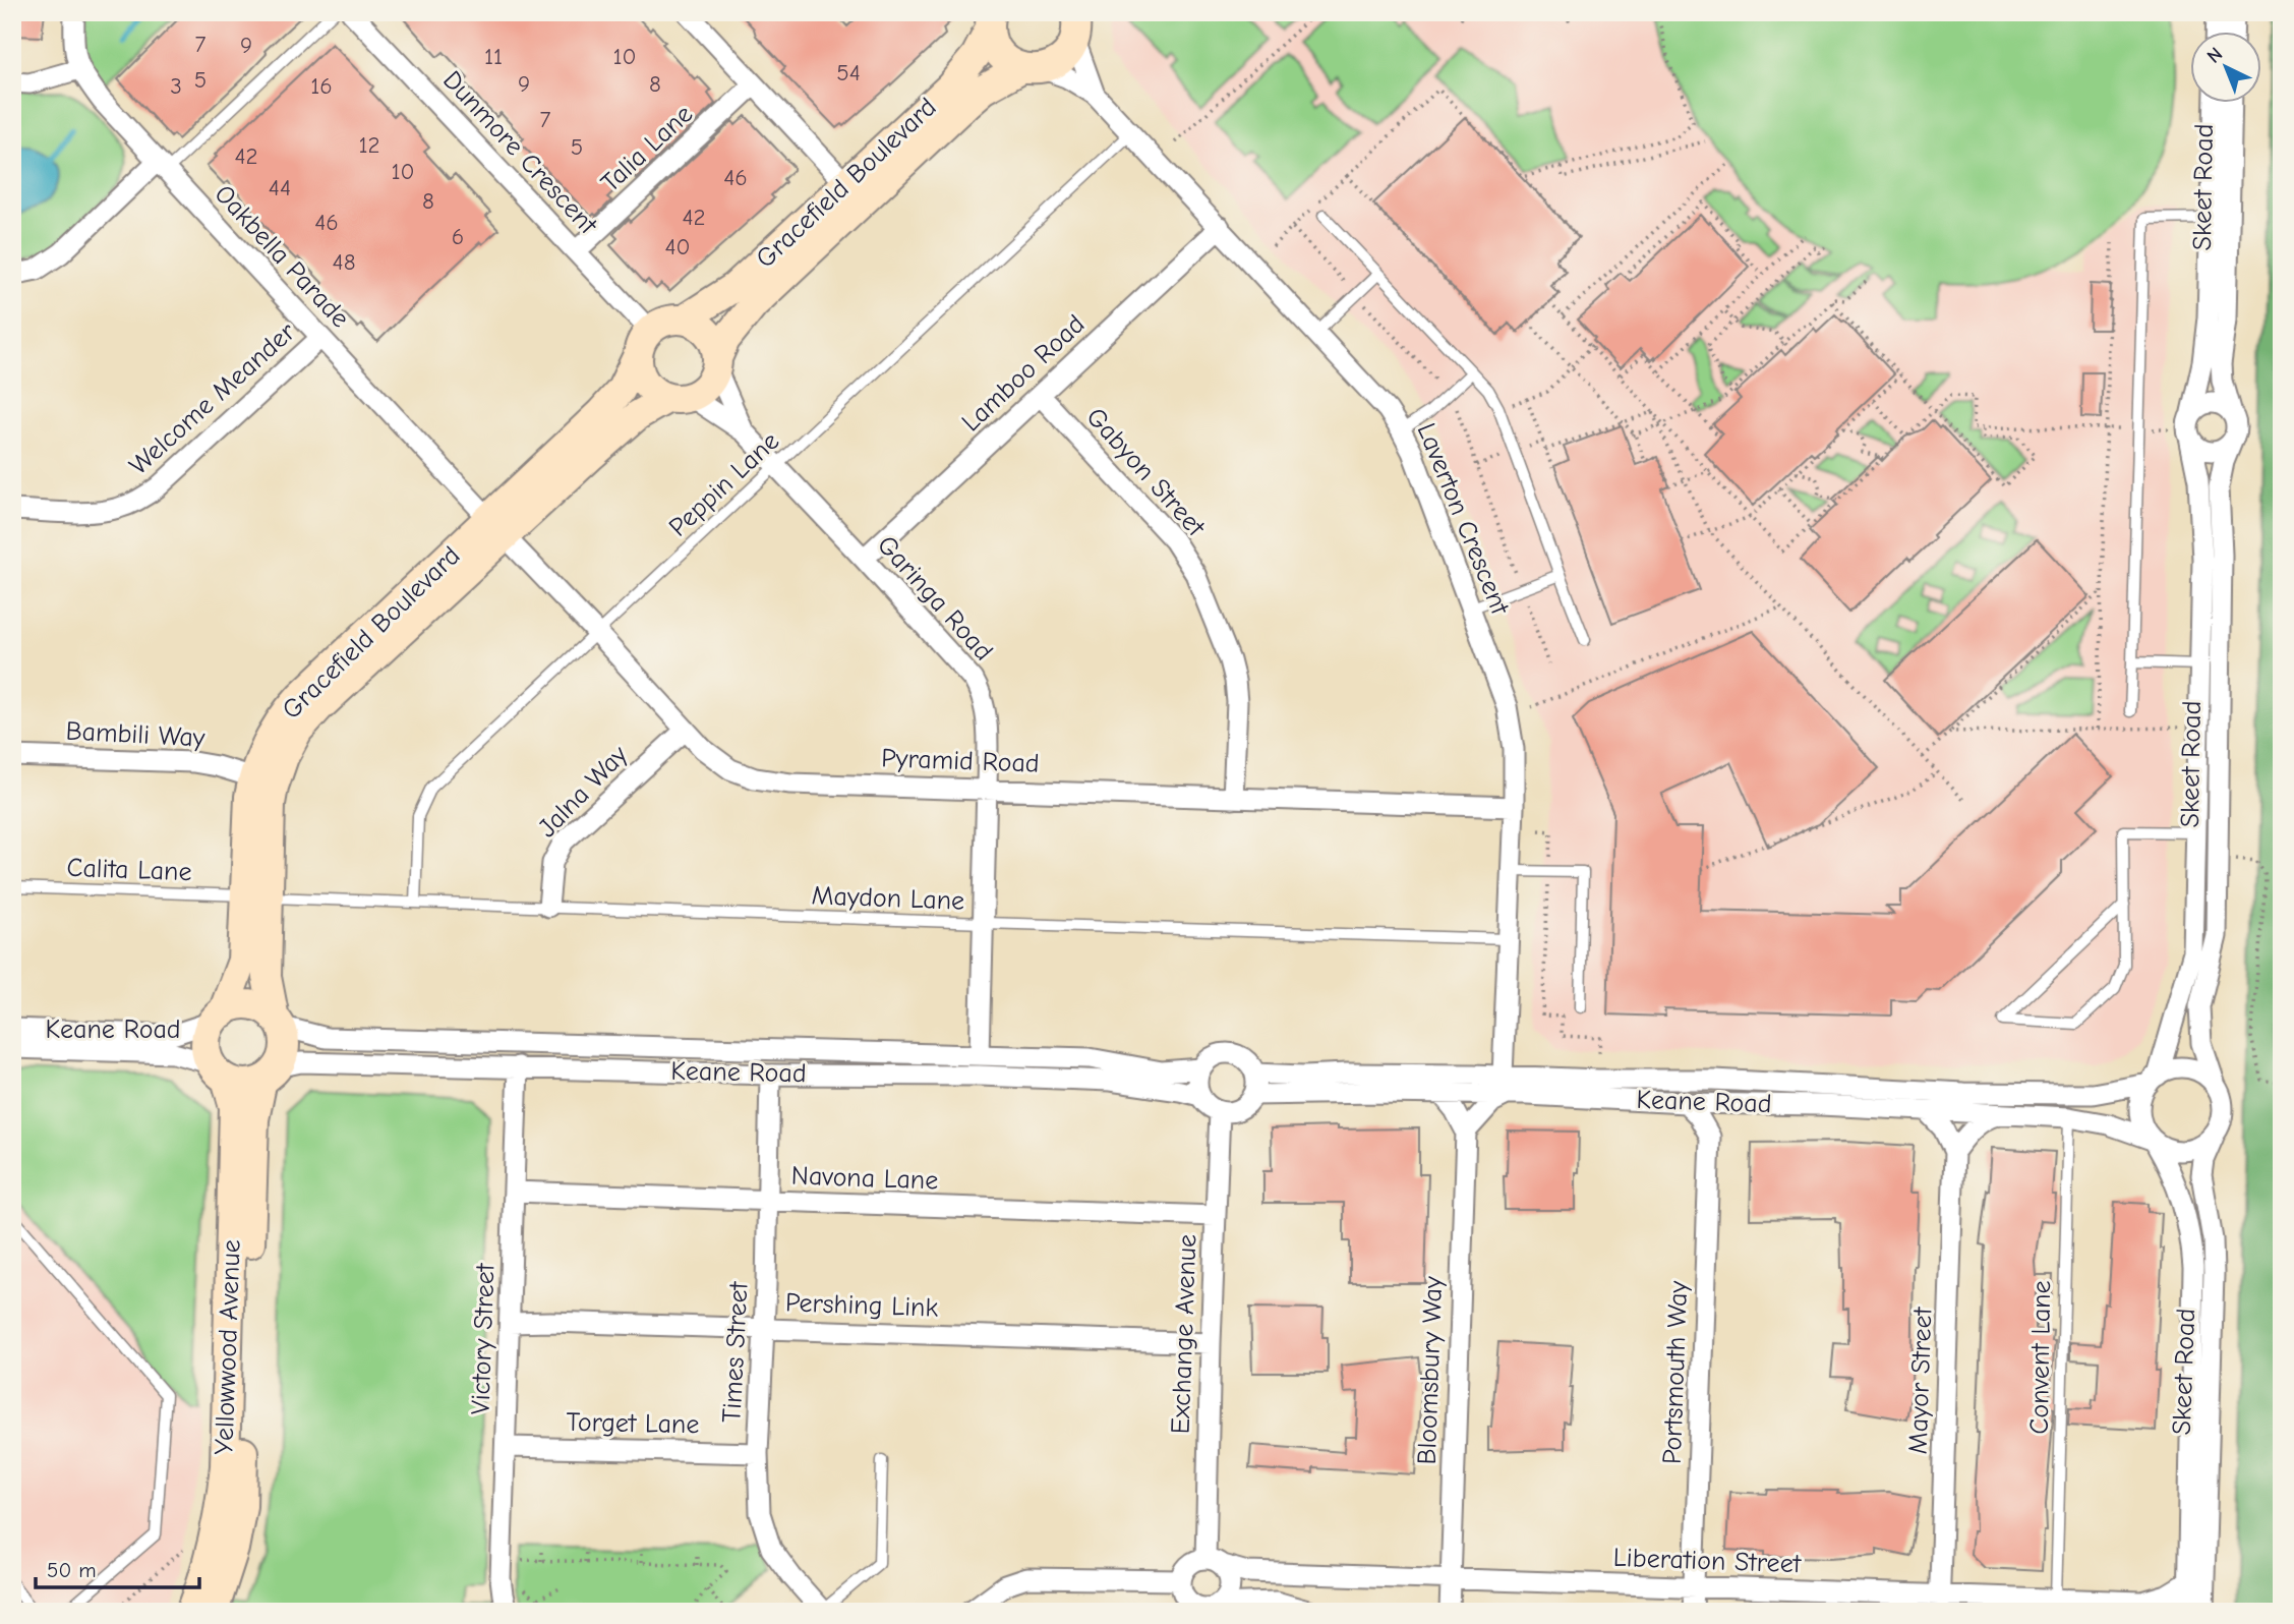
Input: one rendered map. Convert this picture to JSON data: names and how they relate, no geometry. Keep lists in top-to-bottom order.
{
  "streets": {
    "street": [
      "Talia Lane",
      "Dunmore Crescent",
      "Gracefield Boulevard",
      "Skeet Road",
      "Oakbella Parade",
      "Lamboo Road",
      "Welcome Meander",
      "Gabyon Street",
      "Laverton Crescent",
      "Garinga Road",
      "Bambili Way",
      "Pyramid Road",
      "Jalna Way",
      "Keane Road",
      "Navona Lane",
      "Pershing Link",
      "Exchange Avenue",
      "Victory Street",
      "Yellowwood Avenue",
      "Times Street",
      "Bloomsbury Way",
      "Portsmouth Way",
      "Mayor Street",
      "Torget Lane",
      "Liberation Street"
    ],
    "lane": [
      "Peppin Lane",
      "Calita Lane",
      "Maydon Lane",
      "Convent Lane"
    ]
  },
  "crossings": [
    ["Talia Lane", "Dunmore Crescent"],
    ["Dunmore Crescent", "Gracefield Boulevard"],
    ["Dunmore Crescent", "Garinga Road"],
    ["Gracefield Boulevard", "Oakbella Parade"],
    ["Gracefield Boulevard", "Laverton Crescent"],
    ["Gracefield Boulevard", "Garinga Road"],
    ["Gracefield Boulevard", "Bambili Way"],
    ["Gracefield Boulevard", "Pyramid Road"],
    ["Gracefield Boulevard", "Calita Lane"],
    ["Gracefield Boulevard", "Maydon Lane"],
    ["Gracefield Boulevard", "Keane Road"],
    ["Gracefield Boulevard", "Yellowwood Avenue"],
    ["Skeet Road", "Keane Road"],
    ["Skeet Road", "Liberation Street"],
    ["Oakbella Parade", "Welcome Meander"],
    ["Oakbella Parade", "Pyramid Road"],
    ["Lamboo Road", "Gabyon Street"],
    ["Lamboo Road", "Laverton Crescent"],
    ["Lamboo Road", "Garinga Road"],
    ["Gabyon Street", "Pyramid Road"],
    ["Peppin Lane", "Laverton Crescent"],
    ["Peppin Lane", "Garinga Road"],
    ["Peppin Lane", "Pyramid Road"],
    ["Peppin Lane", "Maydon Lane"],
    ["Laverton Crescent", "Pyramid Road"],
    ["Laverton Crescent", "Maydon Lane"],
    ["Laverton Crescent", "Keane Road"],
    ["Garinga Road", "Pyramid Road"],
    ["Garinga Road", "Maydon Lane"],
    ["Garinga Road", "Keane Road"],
    ["Pyramid Road", "Jalna Way"],
    ["Jalna Way", "Maydon Lane"],
    ["Calita Lane", "Maydon Lane"],
    ["Keane Road", "Exchange Avenue"],
    ["Keane Road", "Victory Street"],
    ["Keane Road", "Yellowwood Avenue"],
    ["Keane Road", "Times Street"],
    ["Keane Road", "Convent Lane"],
    ["Navona Lane", "Exchange Avenue"],
    ["Navona Lane", "Victory Street"],
    ["Navona Lane", "Times Street"],
    ["Pershing Link", "Exchange Avenue"],
    ["Pershing Link", "Victory Street"],
    ["Pershing Link", "Times Street"],
    ["Exchange Avenue", "Liberation Street"],
    ["Victory Street", "Torget Lane"],
    ["Times Street", "Torget Lane"],
    ["Convent Lane", "Liberation Street"],
    ["Bloomsbury Way", "Liberation Street"],
    ["Portsmouth Way", "Liberation Street"],
    ["Mayor Street", "Liberation Street"]
  ],
  "house_numbers": [
    "7",
    "9",
    "11",
    "10",
    "54",
    "5",
    "9",
    "8",
    "3",
    "16",
    "7",
    "12",
    "5",
    "42",
    "10",
    "46",
    "44",
    "8",
    "42",
    "46",
    "6",
    "40",
    "48"
  ],
  "scale_bar": "50 m",
  "north": "top left"
}
